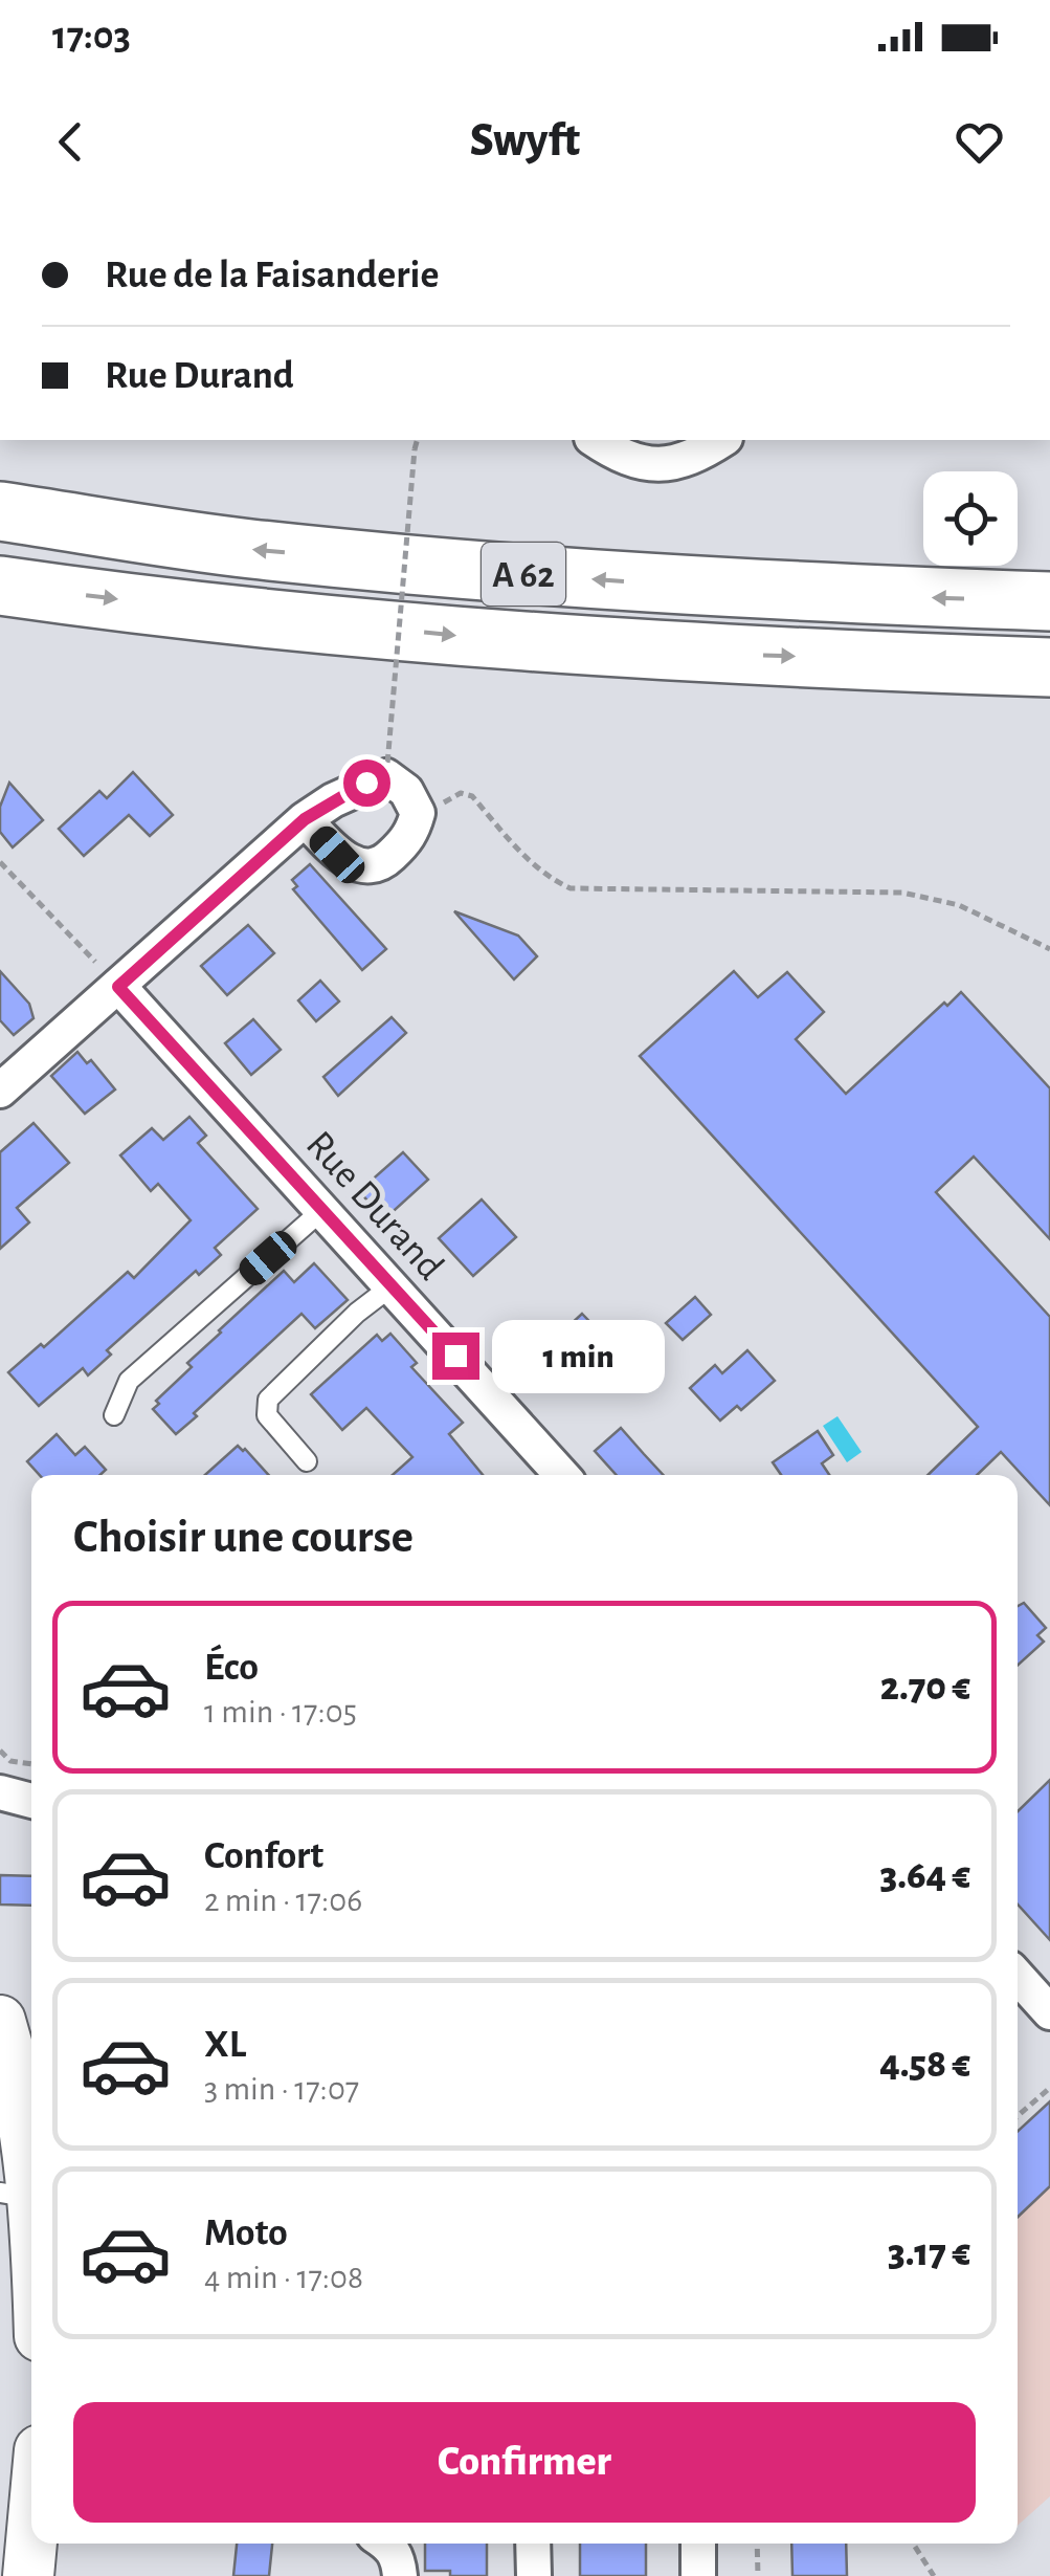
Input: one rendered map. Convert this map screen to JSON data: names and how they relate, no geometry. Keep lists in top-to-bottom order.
{
  "streets": {
    "highway": ["A 62"],
    "street": ["Rue Durand"]
  },
  "page": {
    "status": "17:03",
    "header": "Swyft",
    "banner": ["Rue de la Faisanderie", "Rue Durand"],
    "bubble": "1 min",
    "heading": "Choisir une course",
    "list": [
      {
        "name": "Éco",
        "note": "1 min · 17:05",
        "value": "2.70 €"
      },
      {
        "name": "Confort",
        "note": "2 min · 17:06",
        "value": "3.64 €"
      },
      {
        "name": "XL",
        "note": "3 min · 17:07",
        "value": "4.58 €"
      },
      {
        "name": "Moto",
        "note": "4 min · 17:08",
        "value": "3.17 €"
      }
    ],
    "buttons": "Confirmer"
  }
}
